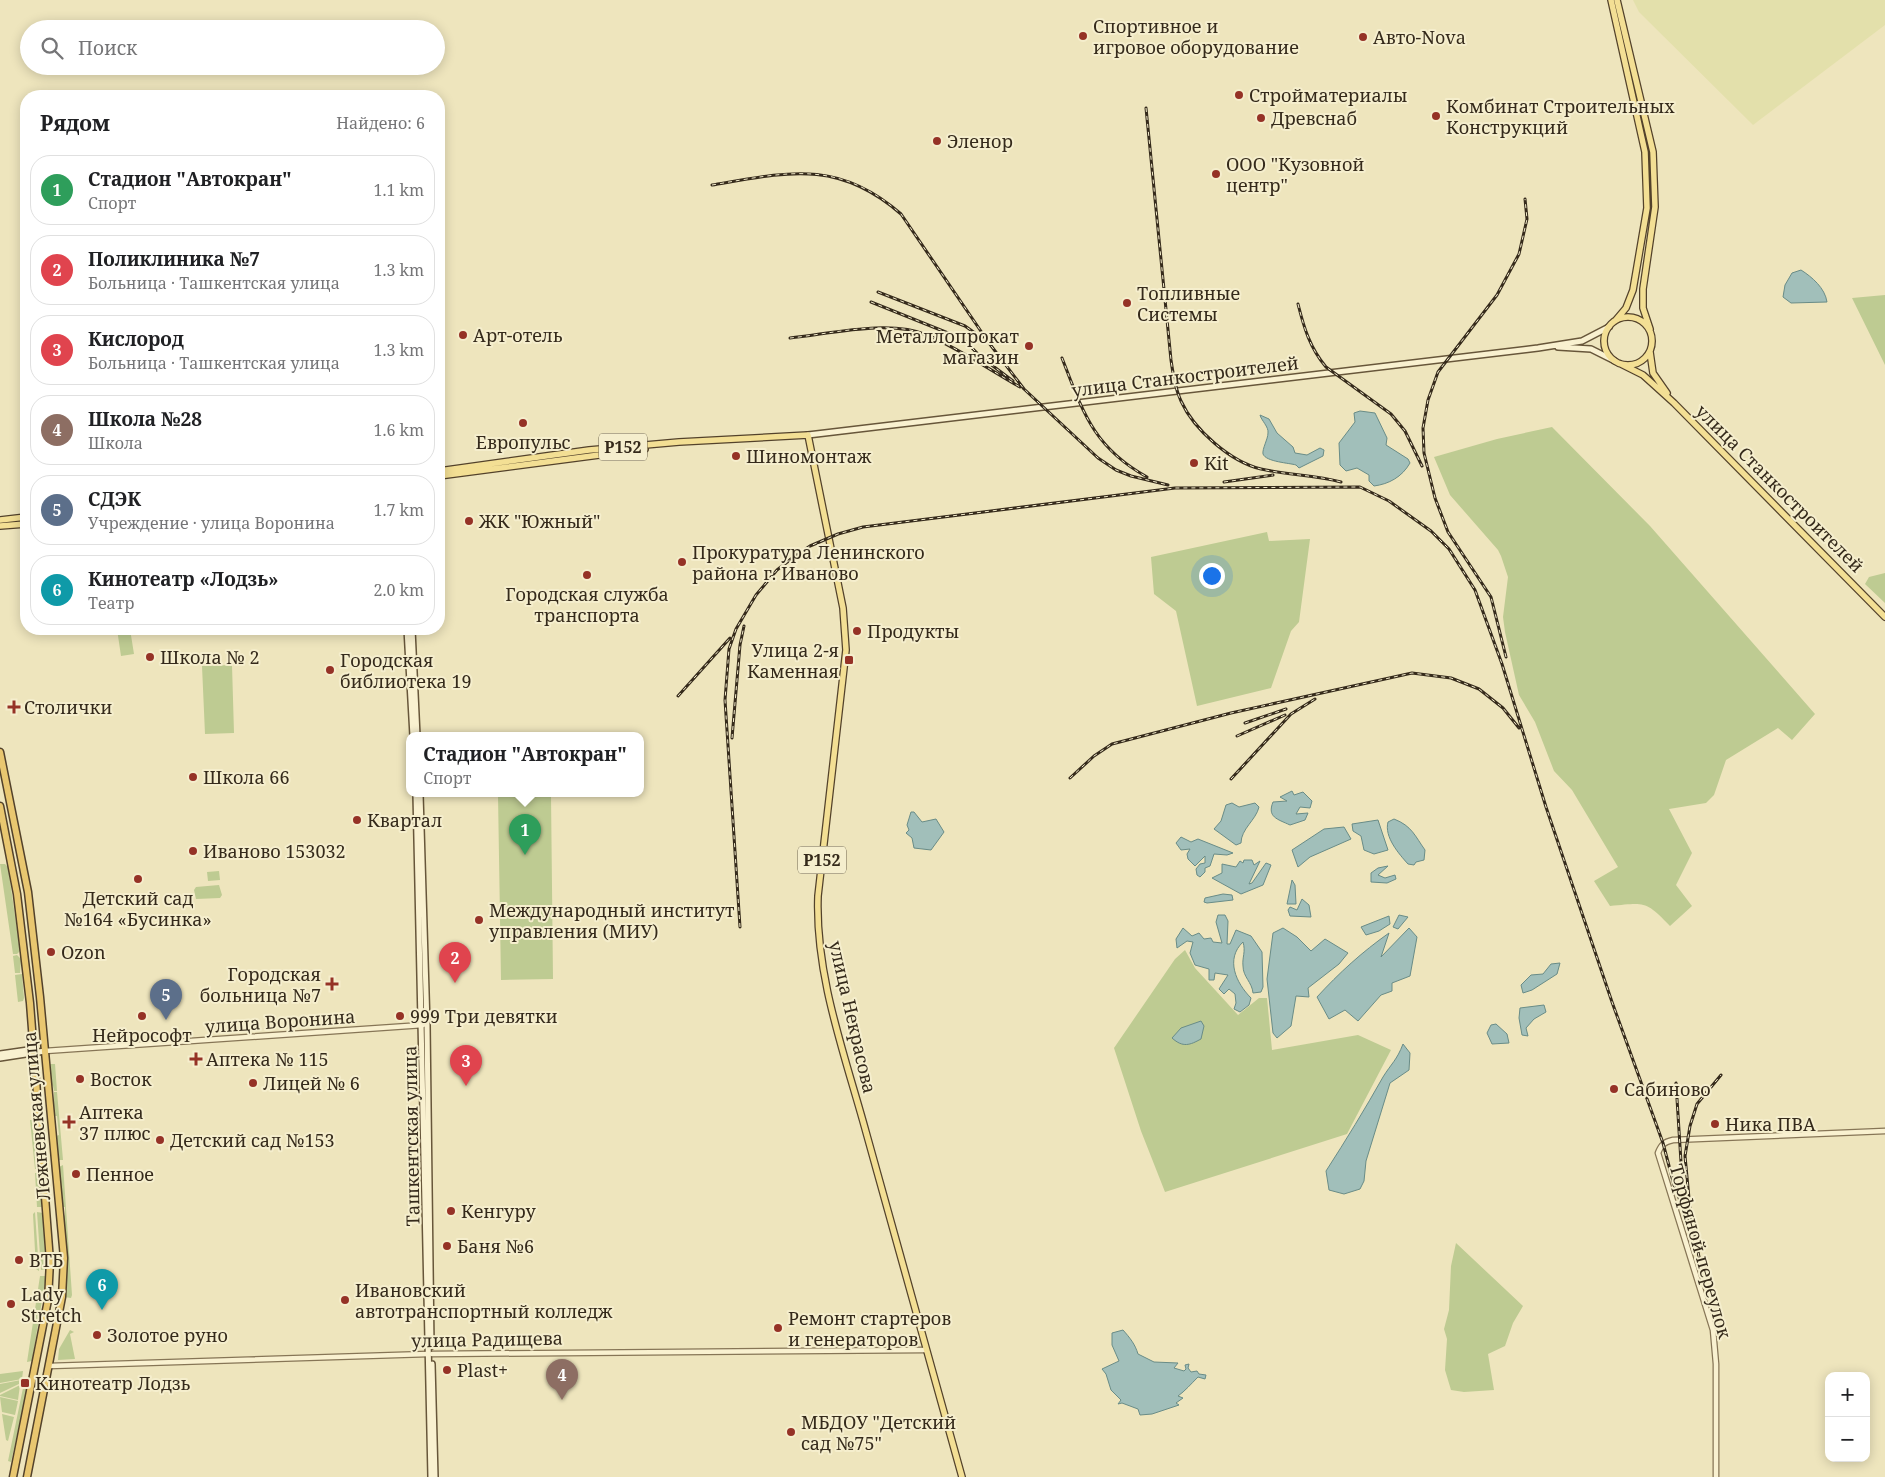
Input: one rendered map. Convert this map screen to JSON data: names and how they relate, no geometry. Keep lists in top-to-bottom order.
{
  "streets": {
    "highway": ["Лежневская улица"],
    "main road": [
      "улица Станкостроителей",
      "Р152",
      "улица Некрасова",
      "Ташкентская улица"
    ],
    "street": ["улица Воронина", "Торфяной переулок", "улица Радищева"]
  },
  "crossings": [
    ["улица Станкостроителей", "улица Некрасова"],
    ["улица Некрасова", "улица Радищева"],
    ["улица Воронина", "Лежневская улица"],
    ["улица Воронина", "Ташкентская улица"],
    ["Лежневская улица", "улица Радищева"],
    ["Ташкентская улица", "улица Радищева"]
  ],
  "places": {
    "other": [
      "Спортивное и игровое оборудование",
      "Авто-Nova",
      "Стройматериалы",
      "Комбинат Строительных Конструкций",
      "Древснаб",
      "Эленор",
      "ООО \"Кузовной центр\"",
      "Топливные Системы",
      "Арт-отель",
      "Металлопрокат магазин",
      "Европульс",
      "Шиномонтаж",
      "Kit",
      "ЖК \"Южный\"",
      "Прокуратура Ленинского района г. Иваново",
      "Городская служба транспорта",
      "Продукты",
      "Школа № 2",
      "Городская библиотека 19",
      "Школа 66",
      "Квартал",
      "Иваново 153032",
      "Детский сад №164 «Бусинка»",
      "Международный институт управления (МИУ)",
      "Ozon",
      "Нейрософт",
      "999 Три девятки",
      "Восток",
      "Лицей № 6",
      "Сабиново",
      "Ника ПВА",
      "Детский сад №153",
      "Пенное",
      "Кенгуру",
      "Баня №6",
      "ВТБ",
      "Ивановский автотранспортный колледж",
      "Lady Stretch",
      "Ремонт стартеров и генераторов",
      "Золотое руно",
      "Plast+",
      "МБДОУ \"Детский сад №75\""
    ],
    "transit": ["Улица 2-я Каменная", "Кинотеатр Лодзь"],
    "health": [
      "Столички",
      "Городская больница №7",
      "Аптека № 115",
      "Аптека 37 плюс"
    ]
  },
  "page": {
    "search": "Поиск",
    "heading": ["Рядом", "Найдено: 6"],
    "list": [
      {
        "mark": "1",
        "name": "Стадион \"Автокран\"",
        "note": "Спорт",
        "value": "1.1 km"
      },
      {
        "mark": "2",
        "name": "Поликлиника №7",
        "note": "Больница · Ташкентская улица",
        "value": "1.3 km"
      },
      {
        "mark": "3",
        "name": "Кислород",
        "note": "Больница · Ташкентская улица",
        "value": "1.3 km"
      },
      {
        "mark": "4",
        "name": "Школа №28",
        "note": "Школа",
        "value": "1.6 km"
      },
      {
        "mark": "5",
        "name": "СДЭК",
        "note": "Учреждение · улица Воронина",
        "value": "1.7 km"
      },
      {
        "mark": "6",
        "name": "Кинотеатр «Лодзь»",
        "note": "Театр",
        "value": "2.0 km"
      }
    ],
    "popup": ["Стадион \"Автокран\"", "Спорт"],
    "pins": [
      "1",
      "2",
      "5",
      "3",
      "6",
      "4"
    ],
    "map_buttons": ["+", "−"]
  }
}
